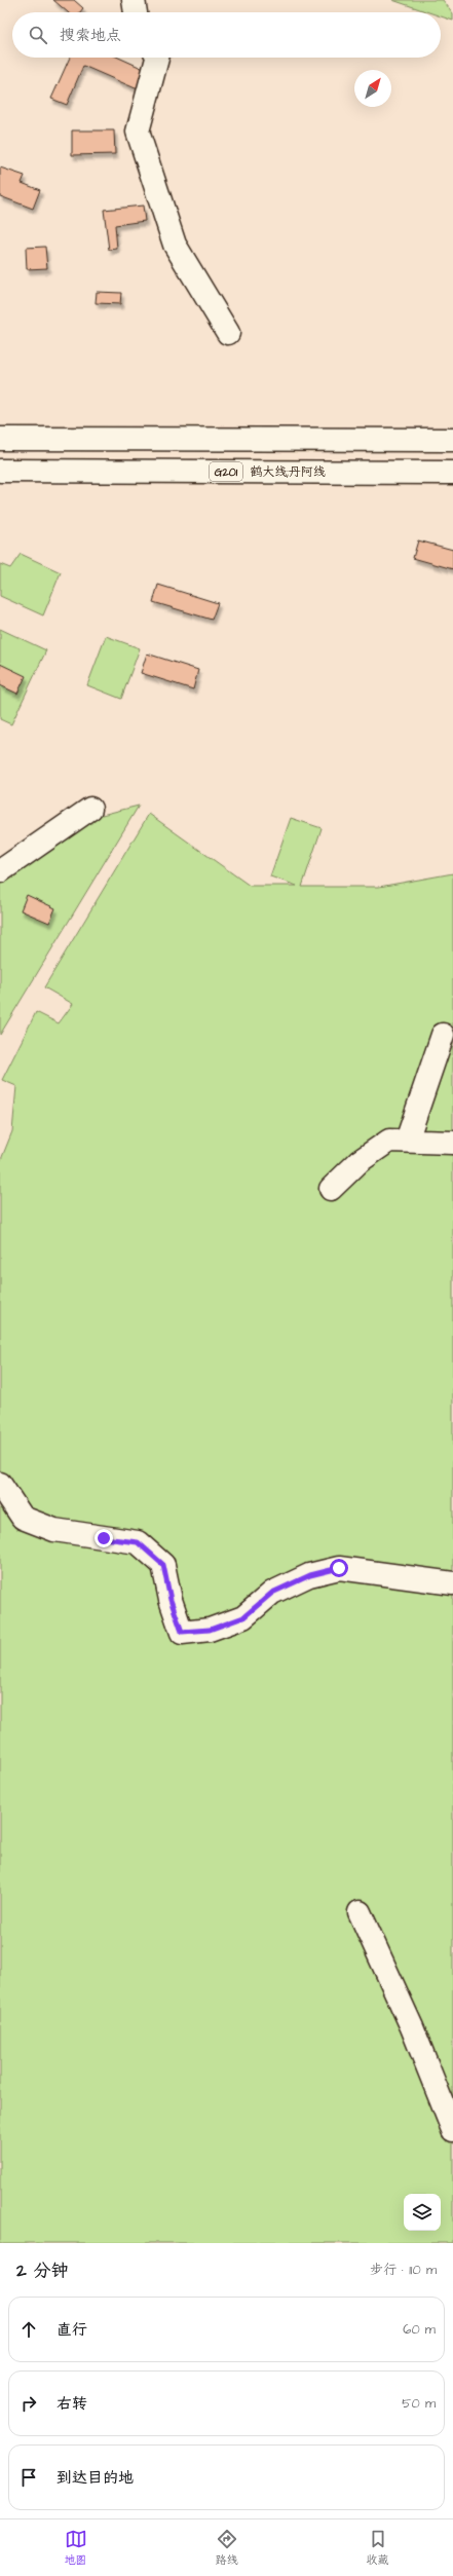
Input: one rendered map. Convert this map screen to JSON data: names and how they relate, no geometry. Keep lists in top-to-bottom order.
{
  "streets": {
    "main road": ["G201", "鹤大线;丹阿线"]
  },
  "north": "top right",
  "page": {
    "search": "搜索地点",
    "heading": ["2 分钟", "步行 · 110 m"],
    "list": [
      ["直行", "60 m"],
      ["右转", "50 m"],
      "到达目的地"
    ],
    "nav": ["地图", "路线", "收藏"]
  }
}
